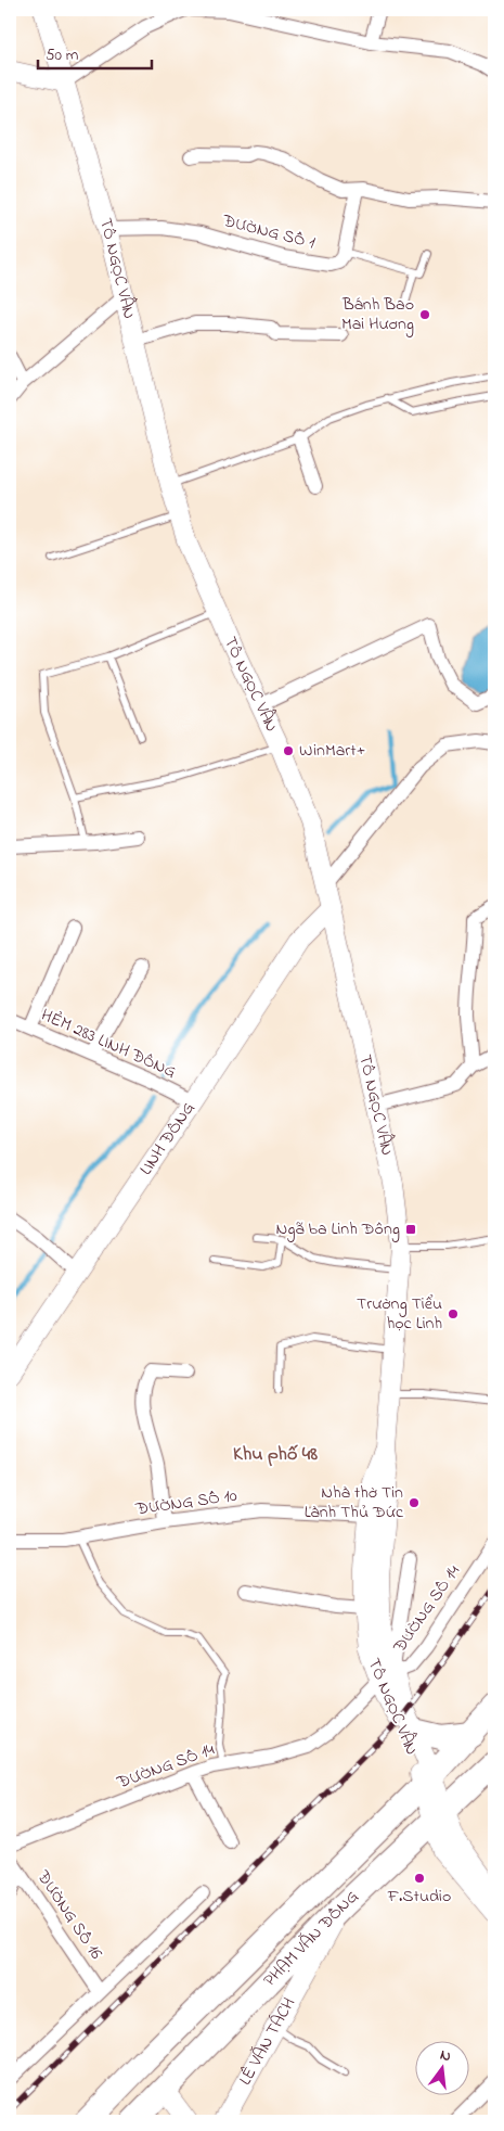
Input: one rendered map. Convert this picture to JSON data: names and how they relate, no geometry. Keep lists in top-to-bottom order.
{
  "streets": {
    "highway": ["PHẠM VĂN ĐỒNG"],
    "main road": ["TÔ NGỌC VÂN", "LINH ĐÔNG", "LÊ VĂN TÁCH"],
    "street": [
      "ĐƯỜNG SỐ 1",
      "HẺM 283 LINH ĐÔNG",
      "ĐƯỜNG SỐ 10",
      "ĐƯỜNG SỐ 14",
      "ĐƯỜNG SỐ 16"
    ]
  },
  "crossings": [
    ["ĐƯỜNG SỐ 1", "TÔ NGỌC VÂN"],
    ["TÔ NGỌC VÂN", "LINH ĐÔNG"],
    ["TÔ NGỌC VÂN", "ĐƯỜNG SỐ 10"],
    ["TÔ NGỌC VÂN", "ĐƯỜNG SỐ 14"],
    ["TÔ NGỌC VÂN", "PHẠM VĂN ĐỒNG"],
    ["HẺM 283 LINH ĐÔNG", "LINH ĐÔNG"],
    ["PHẠM VĂN ĐỒNG", "LÊ VĂN TÁCH"]
  ],
  "districts": ["Khu phố 48"],
  "places": {
    "other": [
      "Bánh Bao Mai Hương",
      "WinMart+",
      "Trường Tiểu học Linh",
      "Nhà thờ Tin Lành Thủ Đức",
      "F.Studio"
    ],
    "transit": ["Ngã ba Linh Đông"]
  },
  "scale_bar": "50 m",
  "north": "top"
}
